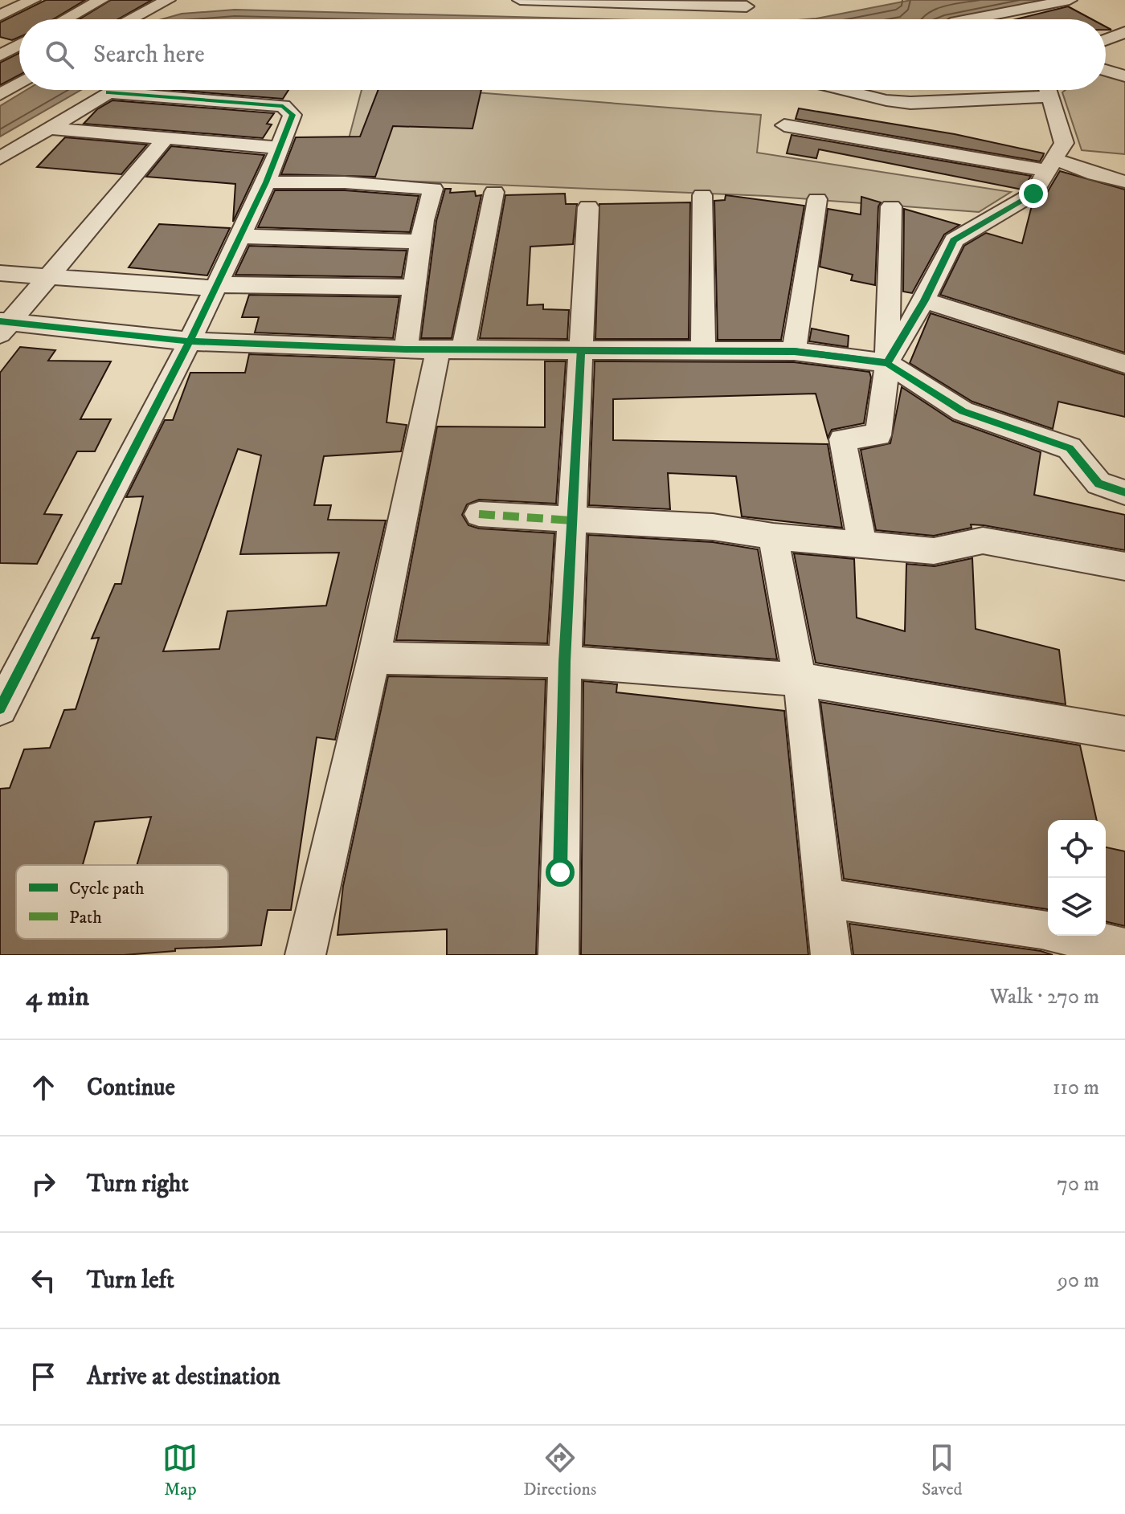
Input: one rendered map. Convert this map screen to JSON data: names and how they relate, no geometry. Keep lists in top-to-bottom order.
{
  "legend": ["Cycle path", "Path"],
  "page": {
    "search": "Search here",
    "heading": ["4 min", "Walk · 270 m"],
    "list": [
      ["Continue", "110 m"],
      ["Turn right", "70 m"],
      ["Turn left", "90 m"],
      "Arrive at destination"
    ],
    "nav": ["Map", "Directions", "Saved"]
  }
}
